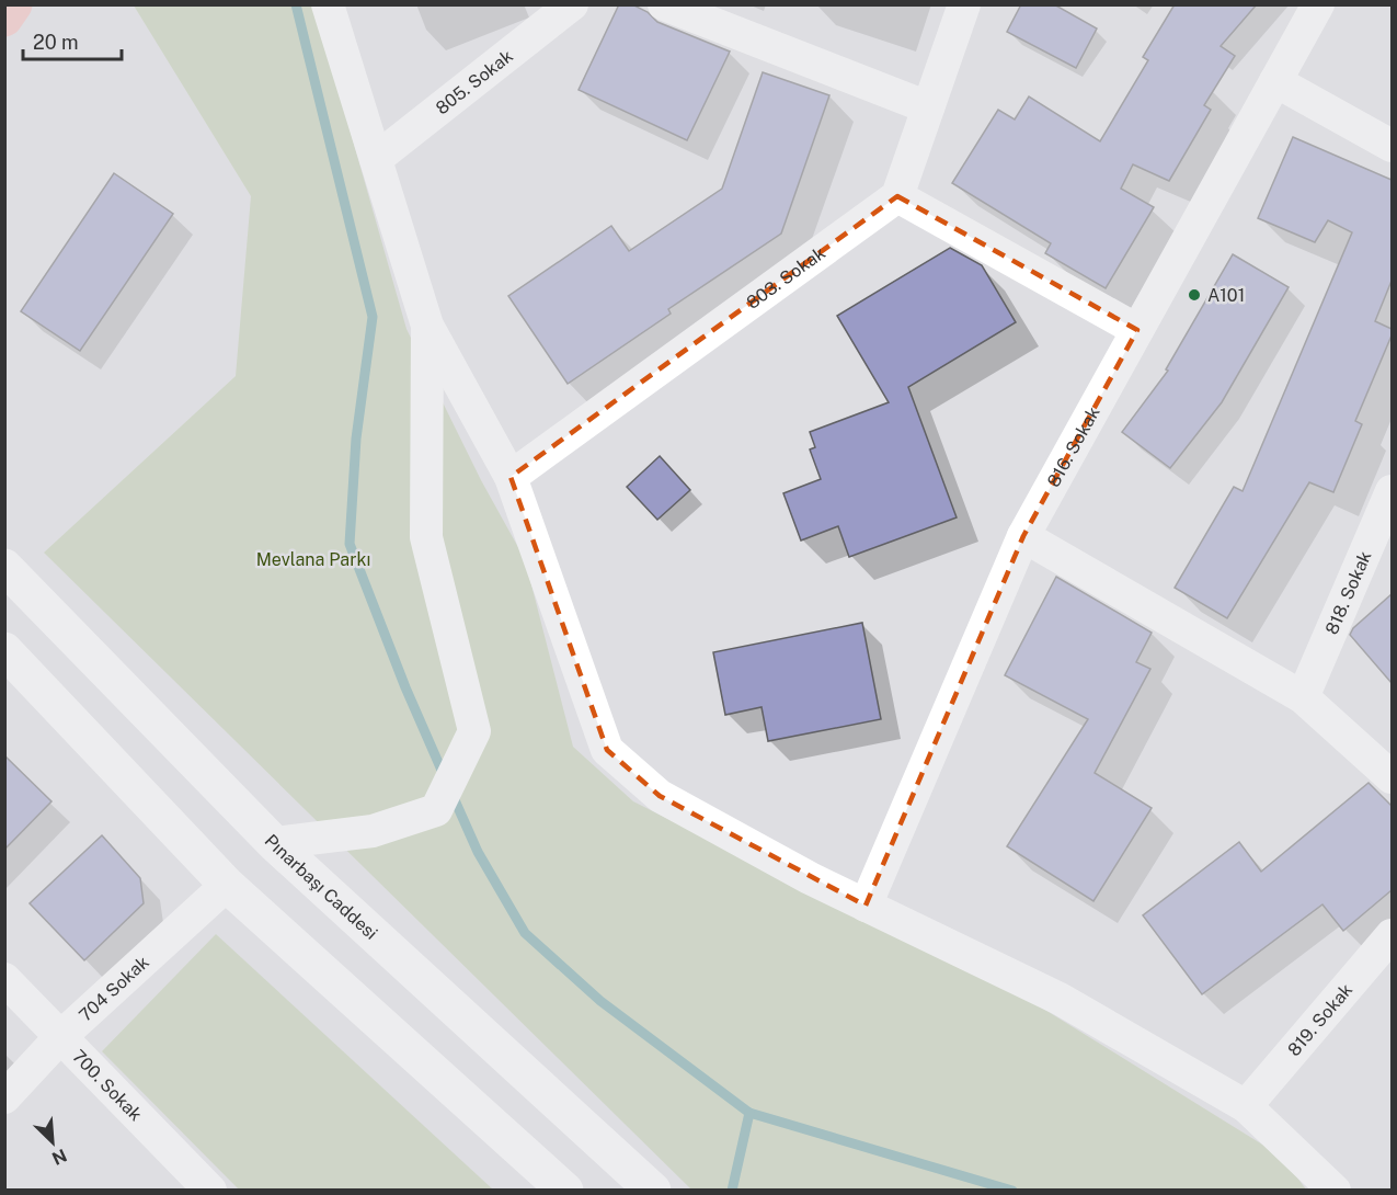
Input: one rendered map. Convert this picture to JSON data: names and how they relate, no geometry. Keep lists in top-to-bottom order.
{
  "streets": {
    "street": [
      "805. Sokak",
      "803. Sokak",
      "816. Sokak",
      "818. Sokak",
      "Pınarbaşı Caddesi",
      "704 Sokak",
      "819. Sokak",
      "700. Sokak"
    ]
  },
  "crossings": [
    ["704 Sokak", "700. Sokak"]
  ],
  "parks": ["Mevlana Parkı"],
  "places": ["A101"],
  "scale_bar": "20 m",
  "north": "bottom right"
}
